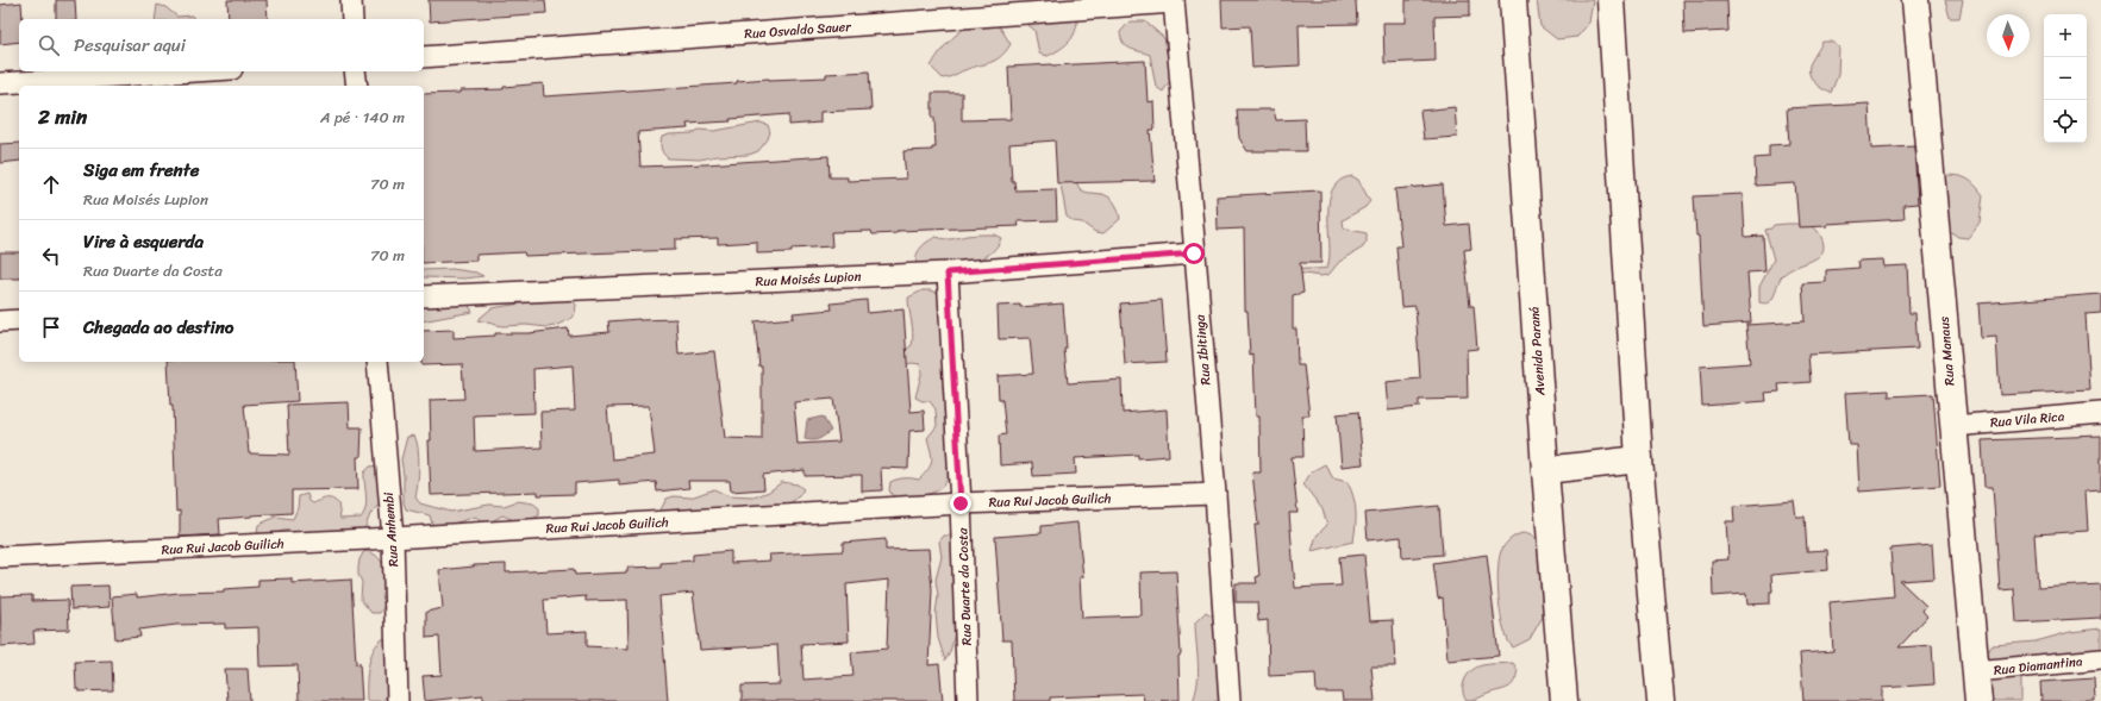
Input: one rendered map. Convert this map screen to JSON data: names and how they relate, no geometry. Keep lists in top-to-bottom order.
{
  "streets": {
    "main road": ["Avenida Paraná", "Rua Manaus"],
    "street": [
      "Rua Osvaldo Sauer",
      "Rua Moisés Lupion",
      "Rua Ibitinga",
      "Rua Vila Rica",
      "Rua Rui Jacob Guilich",
      "Rua Anhembi",
      "Rua Duarte da Costa",
      "Rua Diamantina"
    ]
  },
  "crossings": [
    ["Rua Osvaldo Sauer", "Rua Ibitinga"],
    ["Rua Moisés Lupion", "Rua Ibitinga"],
    ["Rua Moisés Lupion", "Rua Duarte da Costa"],
    ["Rua Ibitinga", "Rua Rui Jacob Guilich"],
    ["Rua Manaus", "Rua Vila Rica"],
    ["Rua Manaus", "Rua Diamantina"],
    ["Rua Rui Jacob Guilich", "Rua Anhembi"],
    ["Rua Rui Jacob Guilich", "Rua Duarte da Costa"]
  ],
  "north": "bottom",
  "page": {
    "map_buttons": ["+", "−"],
    "search": "Pesquisar aqui",
    "heading": ["2 min", "A pé · 140 m"],
    "list": [
      ["Siga em frente", "Rua Moisés Lupion", "70 m"],
      ["Vire à esquerda", "Rua Duarte da Costa", "70 m"],
      "Chegada ao destino"
    ]
  }
}
